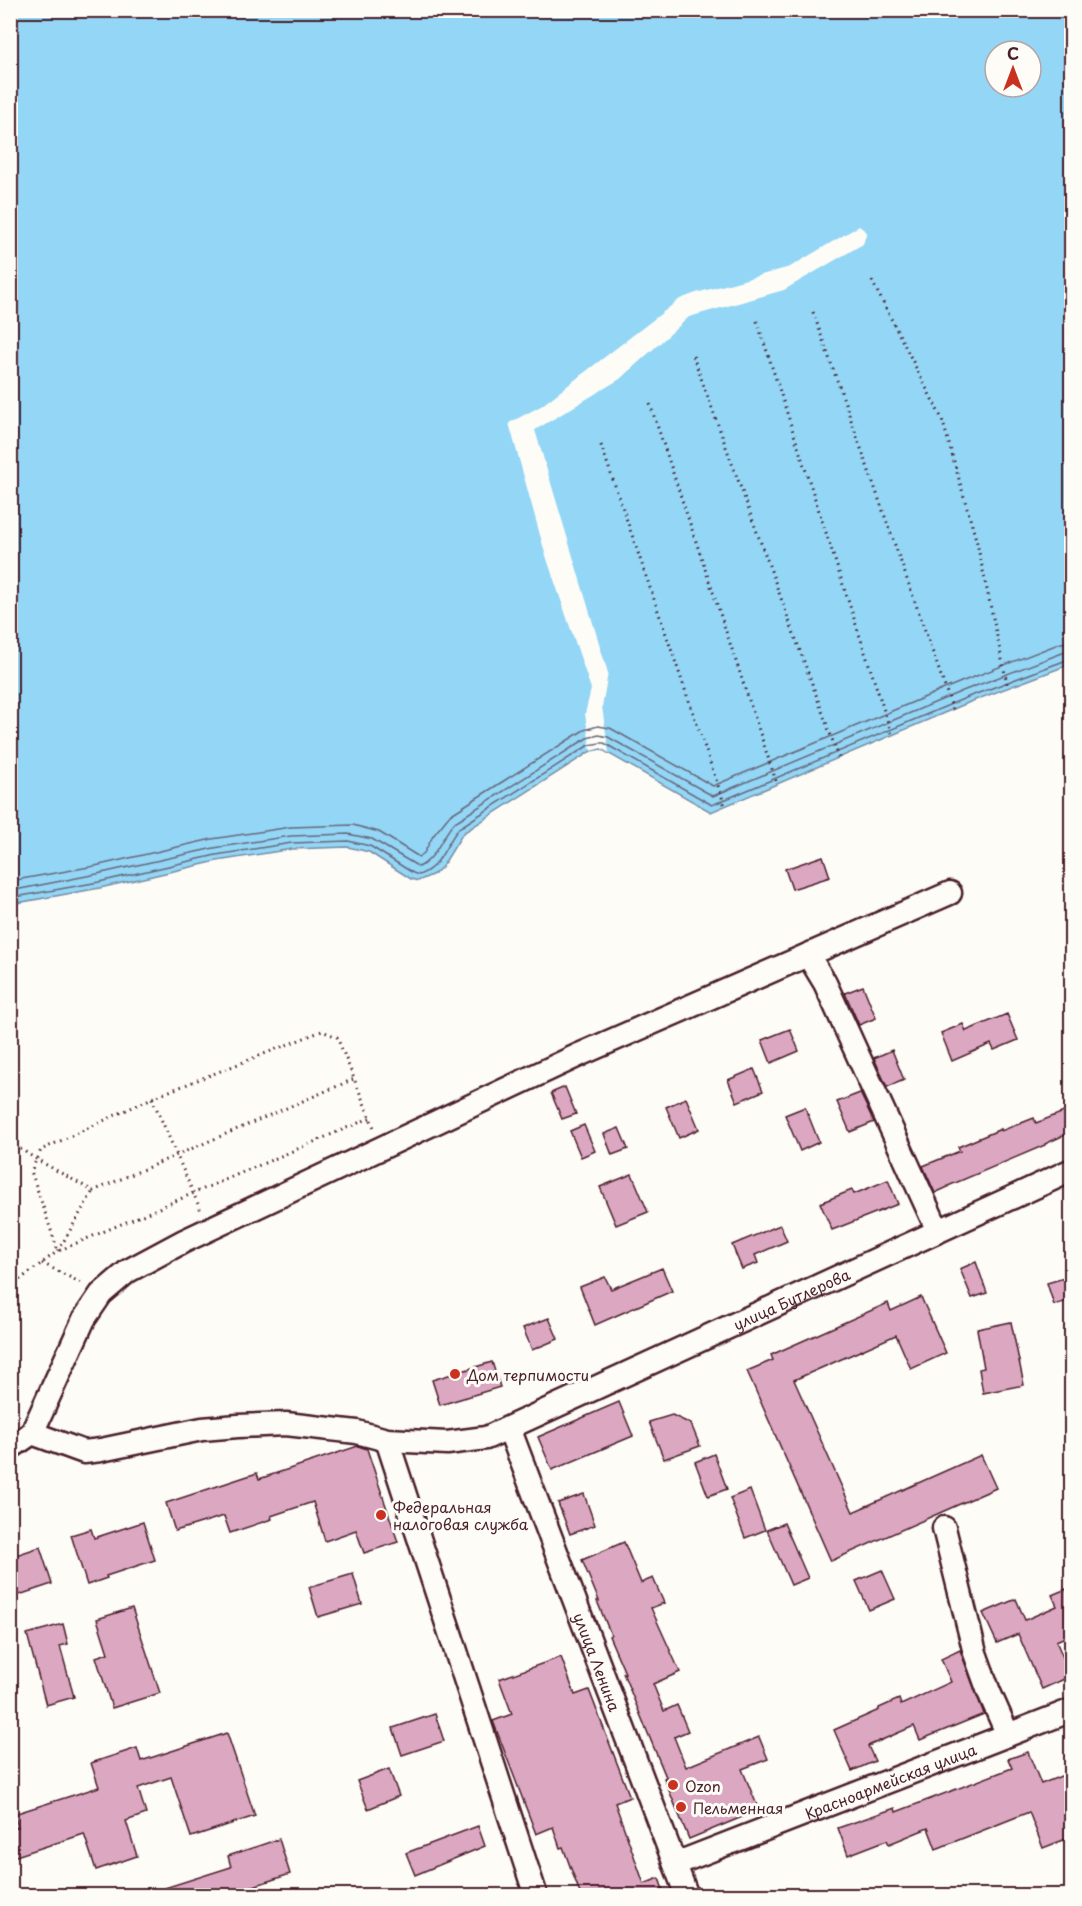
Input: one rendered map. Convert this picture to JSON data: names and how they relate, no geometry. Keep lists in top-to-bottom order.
{
  "streets": {
    "street": ["улица Бутлерова", "улица Ленина", "Красноармейская улица"]
  },
  "crossings": [
    ["улица Бутлерова", "улица Ленина"],
    ["улица Ленина", "Красноармейская улица"]
  ],
  "places": [
    "Дом терпимости",
    "Федеральная налоговая служба",
    "Ozon",
    "Пельменная"
  ],
  "north": "top"
}
